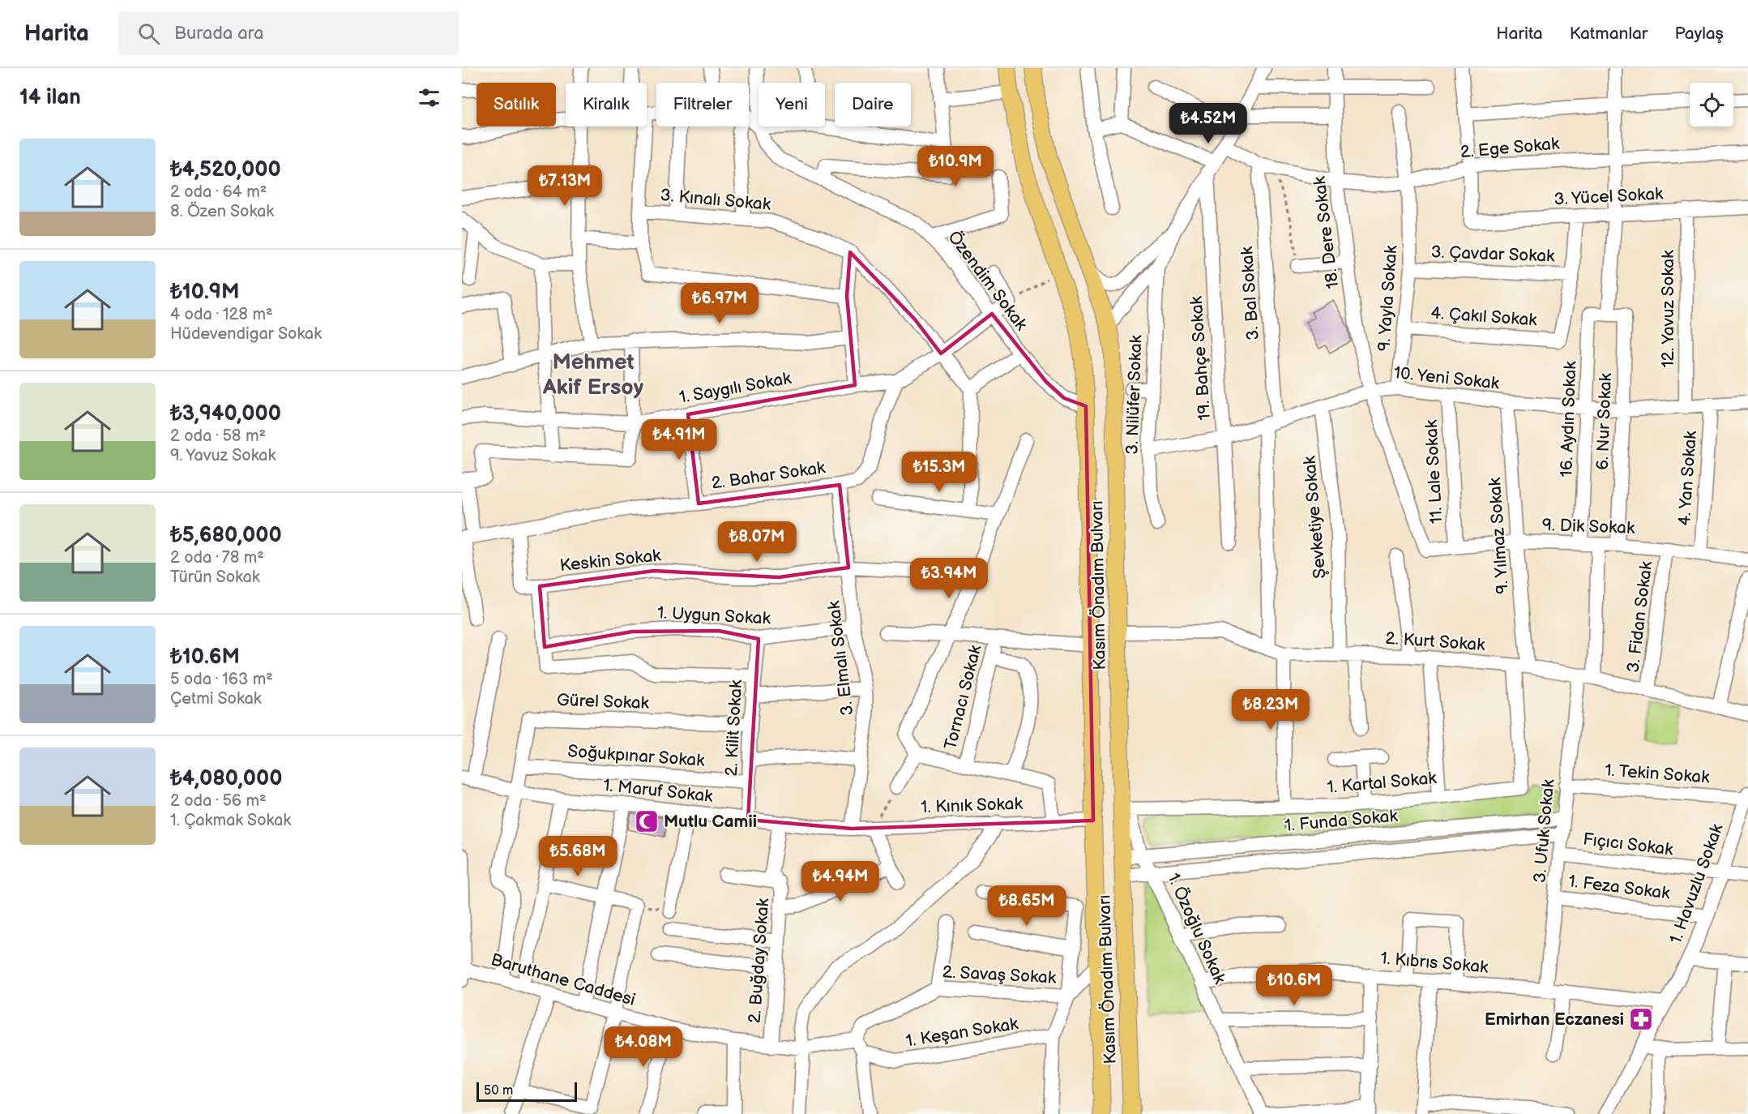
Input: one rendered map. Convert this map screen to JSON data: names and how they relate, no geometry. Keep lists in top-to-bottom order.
{
  "streets": {
    "main road": ["Kasım Önadım Bulvarı"],
    "street": [
      "2. Ege Sokak",
      "3. Yücel Sokak",
      "3. Kınalı Sokak",
      "18. Dere Sokak",
      "3. Çavdar Sokak",
      "Özendim Sokak",
      "3. Bal Sokak",
      "9. Yayla Sokak",
      "12. Yavuz Sokak",
      "4. Çakıl Sokak",
      "19. Bahçe Sokak",
      "10. Yeni Sokak",
      "1. Saygılı Sokak",
      "3. Nilüfer Sokak",
      "16. Aydın Sokak",
      "6. Nur Sokak",
      "11. Lale Sokak",
      "2. Bahar Sokak",
      "4. Yan Sokak",
      "Şevketiye Sokak",
      "9. Dik Sokak",
      "9. Yılmaz Sokak",
      "Keskin Sokak",
      "1. Uygun Sokak",
      "3. Fidan Sokak",
      "2. Kurt Sokak",
      "3. Elmalı Sokak",
      "Tornacı Sokak",
      "Gürel Sokak",
      "2. Kilit Sokak",
      "Soğukpınar Sokak",
      "1. Tekin Sokak",
      "1. Kartal Sokak",
      "1. Maruf Sokak",
      "1. Kınık Sokak",
      "1. Funda Sokak",
      "3. Ufuk Sokak",
      "Fıçıcı Sokak",
      "1. Havuzlu Sokak",
      "1. Feza Sokak",
      "1. Özoğlu Sokak",
      "2. Buğday Sokak",
      "1. Kıbrıs Sokak",
      "2. Savaş Sokak",
      "Baruthane Caddesi",
      "1. Keşan Sokak"
    ]
  },
  "crossings": [
    ["2. Ege Sokak", "3. Yücel Sokak"],
    ["2. Ege Sokak", "18. Dere Sokak"],
    ["2. Ege Sokak", "3. Bal Sokak"],
    ["2. Ege Sokak", "9. Yayla Sokak"],
    ["3. Yücel Sokak", "12. Yavuz Sokak"],
    ["18. Dere Sokak", "10. Yeni Sokak"],
    ["18. Dere Sokak", "9. Dik Sokak"],
    ["3. Çavdar Sokak", "9. Yayla Sokak"],
    ["3. Çavdar Sokak", "4. Çakıl Sokak"],
    ["Özendim Sokak", "Kasım Önadım Bulvarı"],
    ["3. Bal Sokak", "10. Yeni Sokak"],
    ["3. Bal Sokak", "2. Kurt Sokak"],
    ["9. Yayla Sokak", "4. Çakıl Sokak"],
    ["9. Yayla Sokak", "10. Yeni Sokak"],
    ["12. Yavuz Sokak", "10. Yeni Sokak"],
    ["19. Bahçe Sokak", "10. Yeni Sokak"],
    ["10. Yeni Sokak", "3. Nilüfer Sokak"],
    ["10. Yeni Sokak", "16. Aydın Sokak"],
    ["10. Yeni Sokak", "6. Nur Sokak"],
    ["10. Yeni Sokak", "11. Lale Sokak"],
    ["10. Yeni Sokak", "4. Yan Sokak"],
    ["10. Yeni Sokak", "Şevketiye Sokak"],
    ["10. Yeni Sokak", "9. Yılmaz Sokak"],
    ["1. Saygılı Sokak", "2. Bahar Sokak"],
    ["16. Aydın Sokak", "6. Nur Sokak"],
    ["16. Aydın Sokak", "9. Dik Sokak"],
    ["6. Nur Sokak", "9. Dik Sokak"],
    ["11. Lale Sokak", "9. Dik Sokak"],
    ["2. Bahar Sokak", "3. Elmalı Sokak"],
    ["4. Yan Sokak", "9. Dik Sokak"],
    ["Şevketiye Sokak", "2. Kurt Sokak"],
    ["9. Dik Sokak", "9. Yılmaz Sokak"],
    ["9. Dik Sokak", "3. Fidan Sokak"],
    ["9. Yılmaz Sokak", "2. Kurt Sokak"],
    ["9. Yılmaz Sokak", "1. Kartal Sokak"],
    ["Keskin Sokak", "3. Elmalı Sokak"],
    ["Kasım Önadım Bulvarı", "2. Kurt Sokak"],
    ["Kasım Önadım Bulvarı", "1. Kartal Sokak"],
    ["Kasım Önadım Bulvarı", "1. Kınık Sokak"],
    ["Kasım Önadım Bulvarı", "1. Funda Sokak"],
    ["Kasım Önadım Bulvarı", "1. Özoğlu Sokak"],
    ["1. Uygun Sokak", "3. Elmalı Sokak"],
    ["1. Uygun Sokak", "2. Kilit Sokak"],
    ["3. Fidan Sokak", "2. Kurt Sokak"],
    ["2. Kurt Sokak", "1. Kartal Sokak"],
    ["2. Kurt Sokak", "3. Ufuk Sokak"],
    ["3. Elmalı Sokak", "1. Maruf Sokak"],
    ["3. Elmalı Sokak", "1. Kınık Sokak"],
    ["Gürel Sokak", "2. Kilit Sokak"],
    ["Gürel Sokak", "Soğukpınar Sokak"],
    ["Gürel Sokak", "1. Maruf Sokak"],
    ["Gürel Sokak", "Baruthane Caddesi"],
    ["2. Kilit Sokak", "Soğukpınar Sokak"],
    ["2. Kilit Sokak", "1. Maruf Sokak"],
    ["1. Tekin Sokak", "3. Ufuk Sokak"],
    ["1. Tekin Sokak", "1. Havuzlu Sokak"],
    ["1. Kartal Sokak", "1. Özoğlu Sokak"],
    ["1. Maruf Sokak", "1. Kınık Sokak"],
    ["1. Maruf Sokak", "2. Buğday Sokak"],
    ["1. Funda Sokak", "3. Ufuk Sokak"],
    ["1. Funda Sokak", "1. Özoğlu Sokak"],
    ["3. Ufuk Sokak", "Fıçıcı Sokak"],
    ["3. Ufuk Sokak", "1. Feza Sokak"],
    ["3. Ufuk Sokak", "1. Kıbrıs Sokak"],
    ["Fıçıcı Sokak", "1. Havuzlu Sokak"],
    ["1. Havuzlu Sokak", "1. Feza Sokak"],
    ["1. Havuzlu Sokak", "1. Kıbrıs Sokak"],
    ["1. Özoğlu Sokak", "1. Kıbrıs Sokak"],
    ["2. Buğday Sokak", "Baruthane Caddesi"],
    ["2. Savaş Sokak", "Baruthane Caddesi"]
  ],
  "districts": ["Mehmet Akif Ersoy"],
  "places": {
    "mosque": ["Mutlu Camii"],
    "pharmacy": ["Emirhan Eczanesi"]
  },
  "scale_bar": "50 m",
  "page": {
    "header": "Harita",
    "search": "Burada ara",
    "nav": ["Harita", "Katmanlar", "Paylaş"],
    "heading": "14 ilan",
    "chip": [
      "Satılık",
      "Kiralık",
      "Filtreler",
      "Yeni",
      "Daire"
    ],
    "price": [
      "₺4.52M",
      "₺10.9M",
      "₺7.13M",
      "₺6.97M",
      "₺4.91M",
      "₺15.3M",
      "₺8.07M",
      "₺3.94M",
      "₺8.23M",
      "₺5.68M",
      "₺4.94M",
      "₺8.65M",
      "₺10.6M",
      "₺4.08M"
    ],
    "list": [
      {
        "name": "₺4,520,000",
        "note": "2 oda · 64 m² · 8. Özen Sokak"
      },
      {
        "name": "₺10.9M",
        "note": "4 oda · 128 m² · Hüdevendigar Sokak"
      },
      {
        "name": "₺3,940,000",
        "note": "2 oda · 58 m² · 9. Yavuz Sokak"
      },
      {
        "name": "₺5,680,000",
        "note": "2 oda · 78 m² · Türün Sokak"
      },
      {
        "name": "₺10.6M",
        "note": "5 oda · 163 m² · Çetmi Sokak"
      },
      {
        "name": "₺4,080,000",
        "note": "2 oda · 56 m² · 1. Çakmak Sokak"
      }
    ],
    "scale": "50 m"
  }
}
